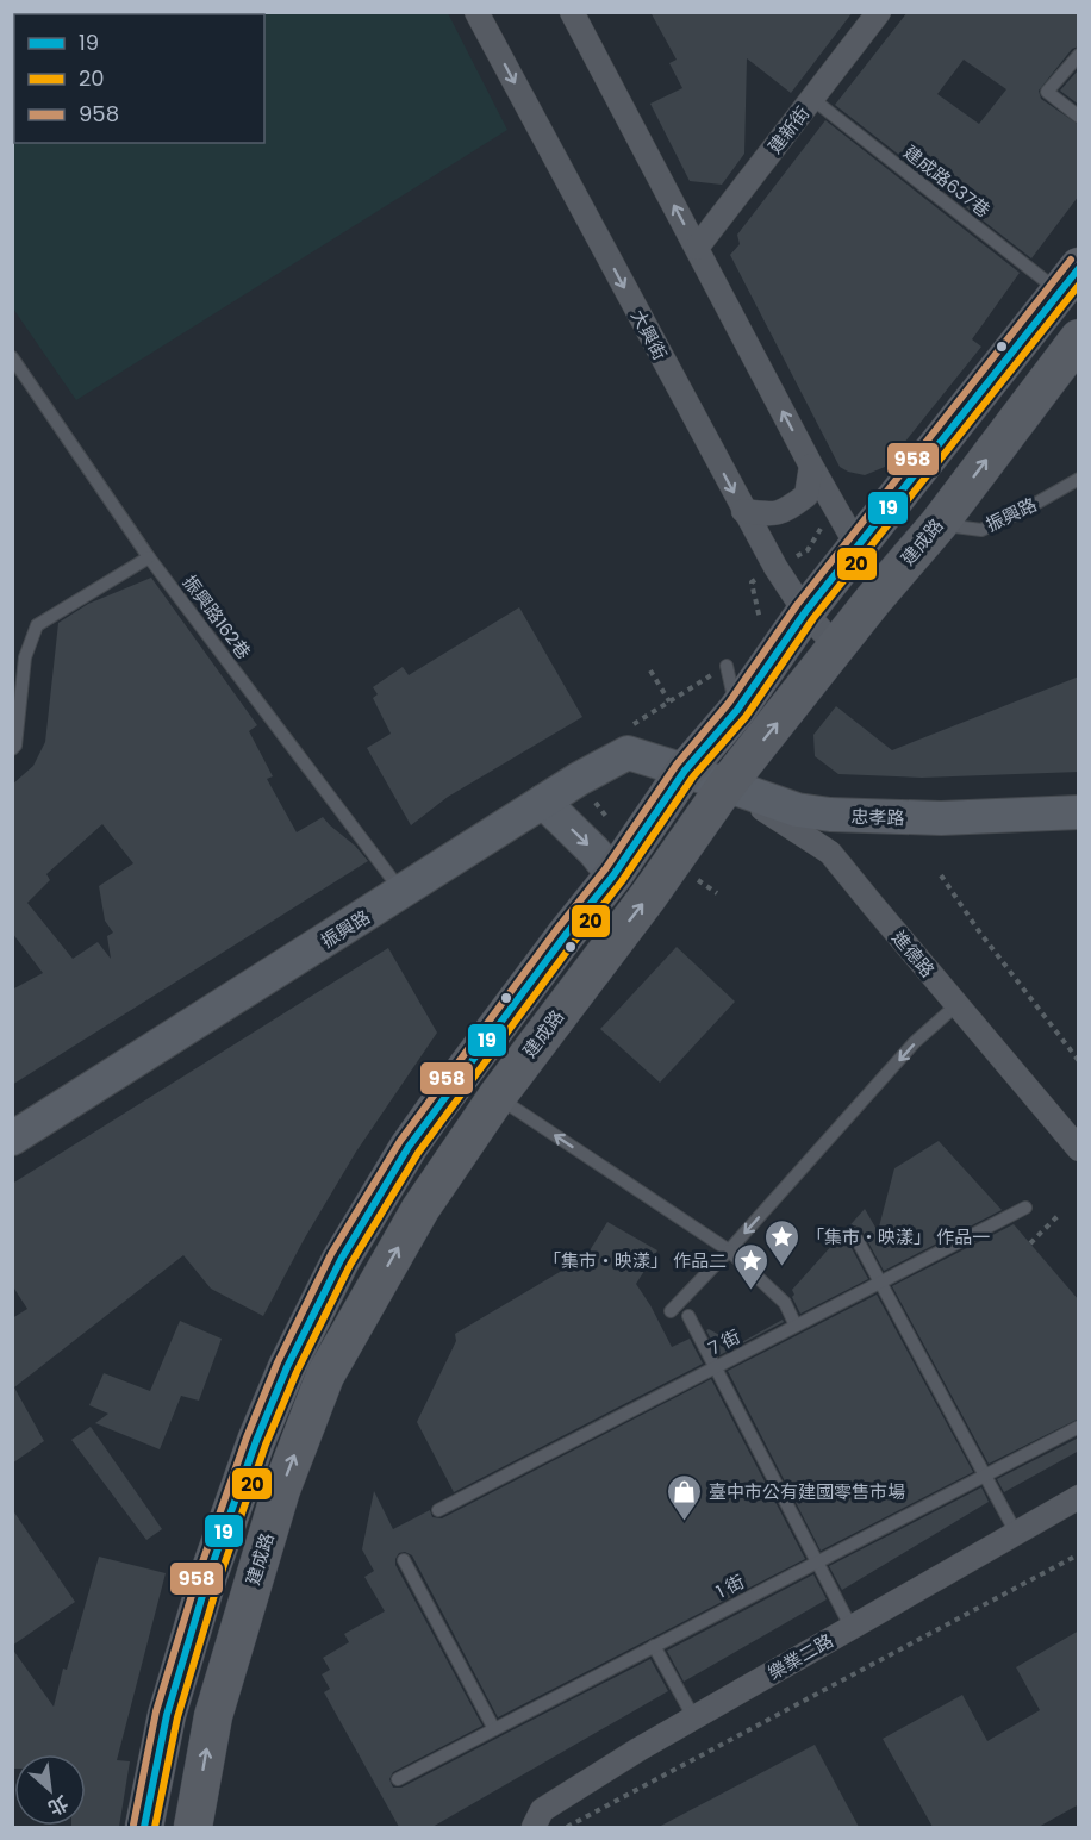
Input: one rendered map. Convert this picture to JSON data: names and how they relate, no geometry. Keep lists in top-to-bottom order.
{
  "streets": {
    "main road": ["振興路", "建成路", "忠孝路"],
    "street": [
      "建新街",
      "大興街",
      "進德路",
      "樂業二路"
    ],
    "lane": [
      "建成路637巷",
      "振興路162巷",
      "7 街",
      "1 街"
    ]
  },
  "crossings": [
    ["建新街", "建成路637巷"],
    ["大興街", "建成路"],
    ["振興路", "建成路"],
    ["振興路", "振興路162巷"],
    ["振興路", "忠孝路"],
    ["建成路", "忠孝路"],
    ["建成路", "進德路"],
    ["忠孝路", "進德路"]
  ],
  "places": {
    "place": ["「集市‧映漾」 作品一", "「集市‧映漾」 作品二"],
    "shop": ["臺中市公有建國零售市場"]
  },
  "lines": ["transit line 958", "transit line 19", "transit line 20"],
  "legend": ["19", "20", "958"],
  "north": "bottom right"
}
